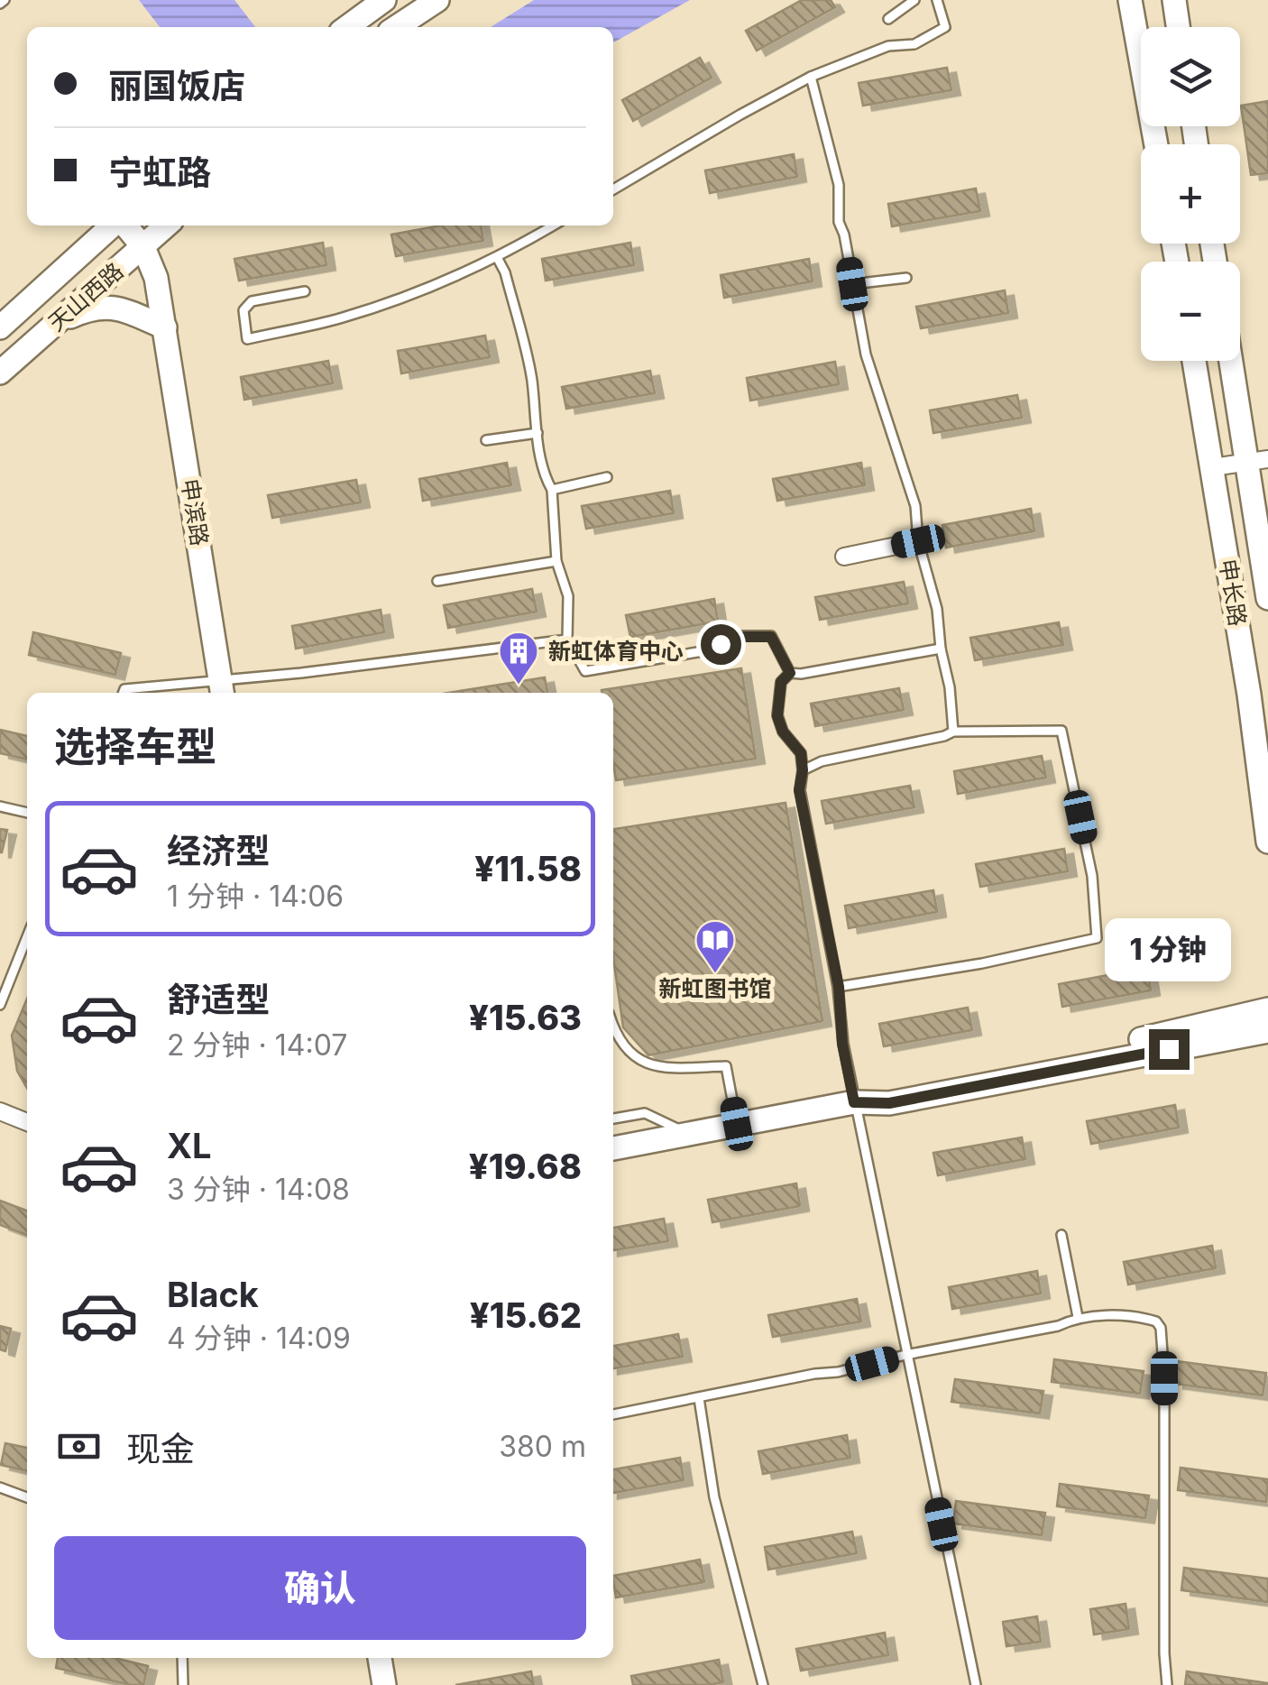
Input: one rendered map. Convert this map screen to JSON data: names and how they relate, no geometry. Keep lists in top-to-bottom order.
{
  "streets": {
    "main road": ["天山西路", "申滨路", "申长路"]
  },
  "crossings": [
    ["天山西路", "申滨路"]
  ],
  "places": {
    "building": ["新虹体育中心"],
    "library": ["新虹图书馆"]
  },
  "page": {
    "map_buttons": ["+", "−"],
    "banner": ["丽国饭店", "宁虹路"],
    "heading": "选择车型",
    "list": [
      {
        "name": "经济型",
        "note": "1 分钟 · 14:06",
        "value": "¥11.58"
      },
      {
        "name": "舒适型",
        "note": "2 分钟 · 14:07",
        "value": "¥15.63"
      },
      {
        "name": "XL",
        "note": "3 分钟 · 14:08",
        "value": "¥19.68"
      },
      {
        "name": "Black",
        "note": "4 分钟 · 14:09",
        "value": "¥15.62"
      }
    ],
    "bubble": "1 分钟",
    "pay": ["现金", "380 m"],
    "buttons": "确认"
  }
}
